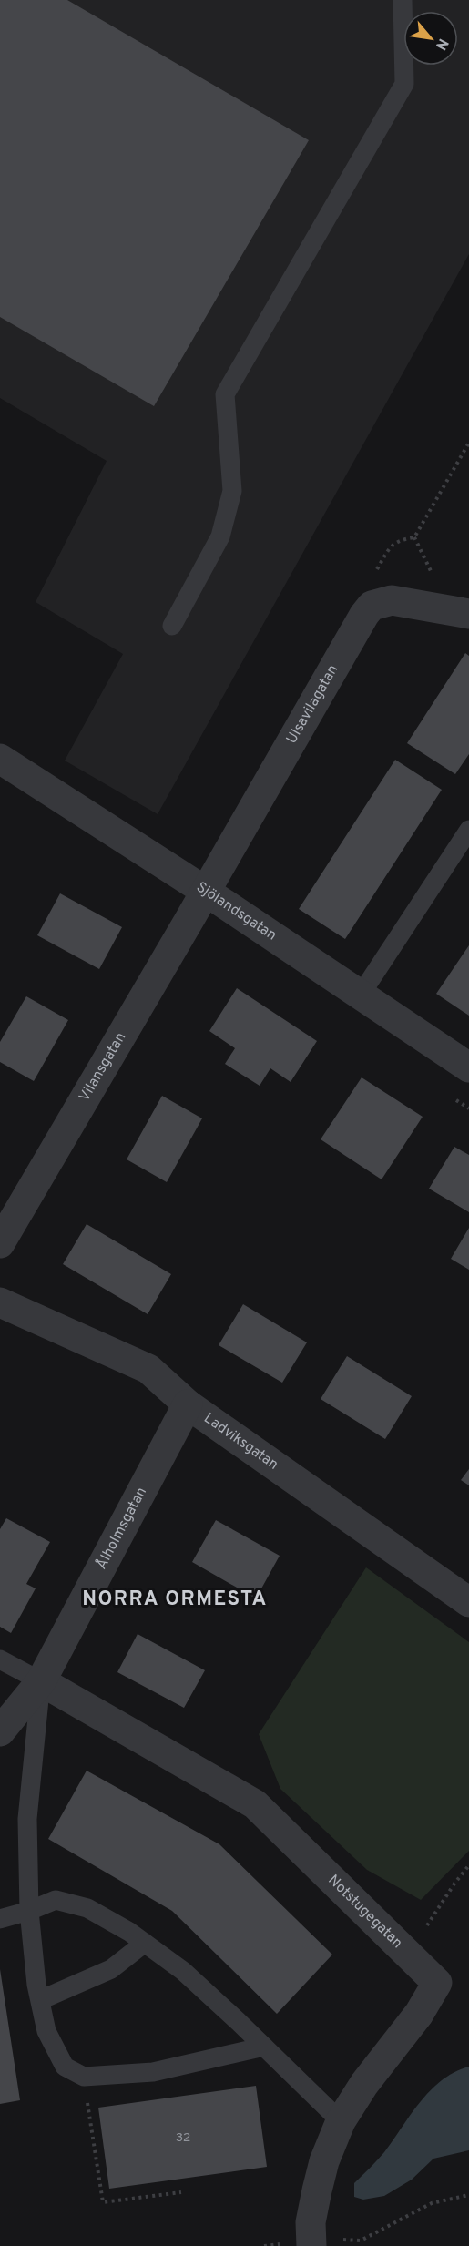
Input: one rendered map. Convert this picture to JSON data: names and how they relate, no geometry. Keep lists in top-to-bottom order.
{
  "streets": {
    "street": [
      "Ulsavilagatan",
      "Sjölandsgatan",
      "Vilansgatan",
      "Ladviksgatan",
      "Ålholmsgatan",
      "Notstugegatan"
    ]
  },
  "crossings": [
    ["Ulsavilagatan", "Sjölandsgatan"],
    ["Ulsavilagatan", "Vilansgatan"],
    ["Sjölandsgatan", "Vilansgatan"],
    ["Ladviksgatan", "Ålholmsgatan"],
    ["Ålholmsgatan", "Notstugegatan"]
  ],
  "districts": ["NORRA ORMESTA"],
  "house_numbers": ["32"],
  "north": "bottom right"
}
